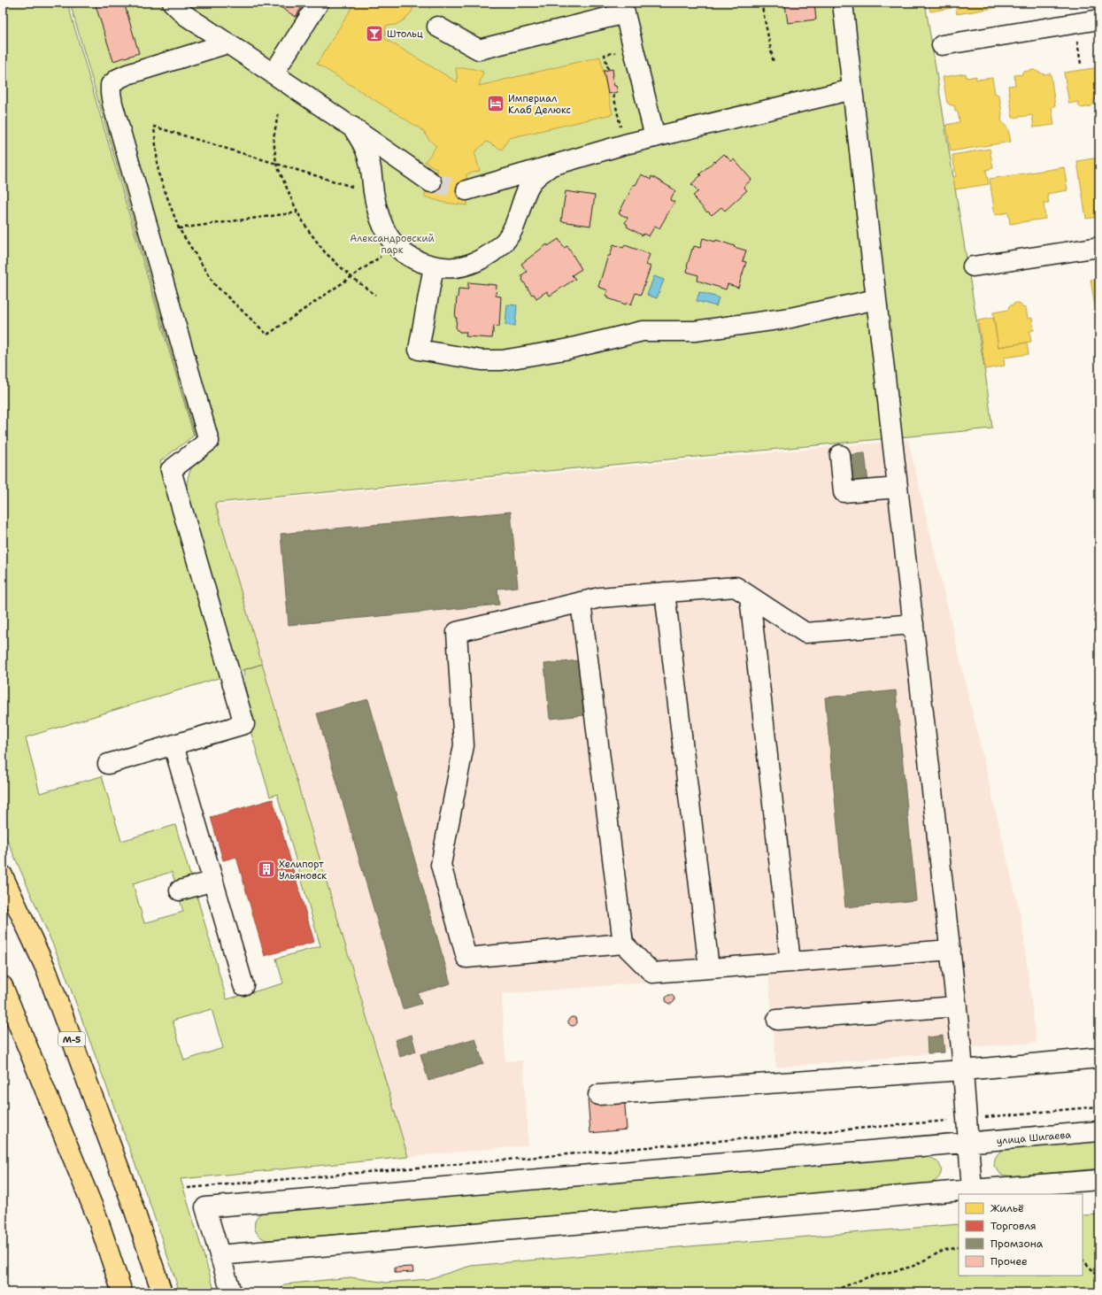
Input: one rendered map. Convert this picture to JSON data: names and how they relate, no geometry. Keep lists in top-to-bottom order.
{
  "streets": {
    "highway": ["М-5"],
    "street": ["улица Шигаева"]
  },
  "parks": ["Александровский парк"],
  "places": {
    "bar": ["Штольц"],
    "hotel": ["Империал Клаб Делюкс"],
    "building": ["Хелипорт Ульяновск"]
  },
  "legend": [
    "Жильё",
    "Торговля",
    "Промзона",
    "Прочее"
  ]
}
